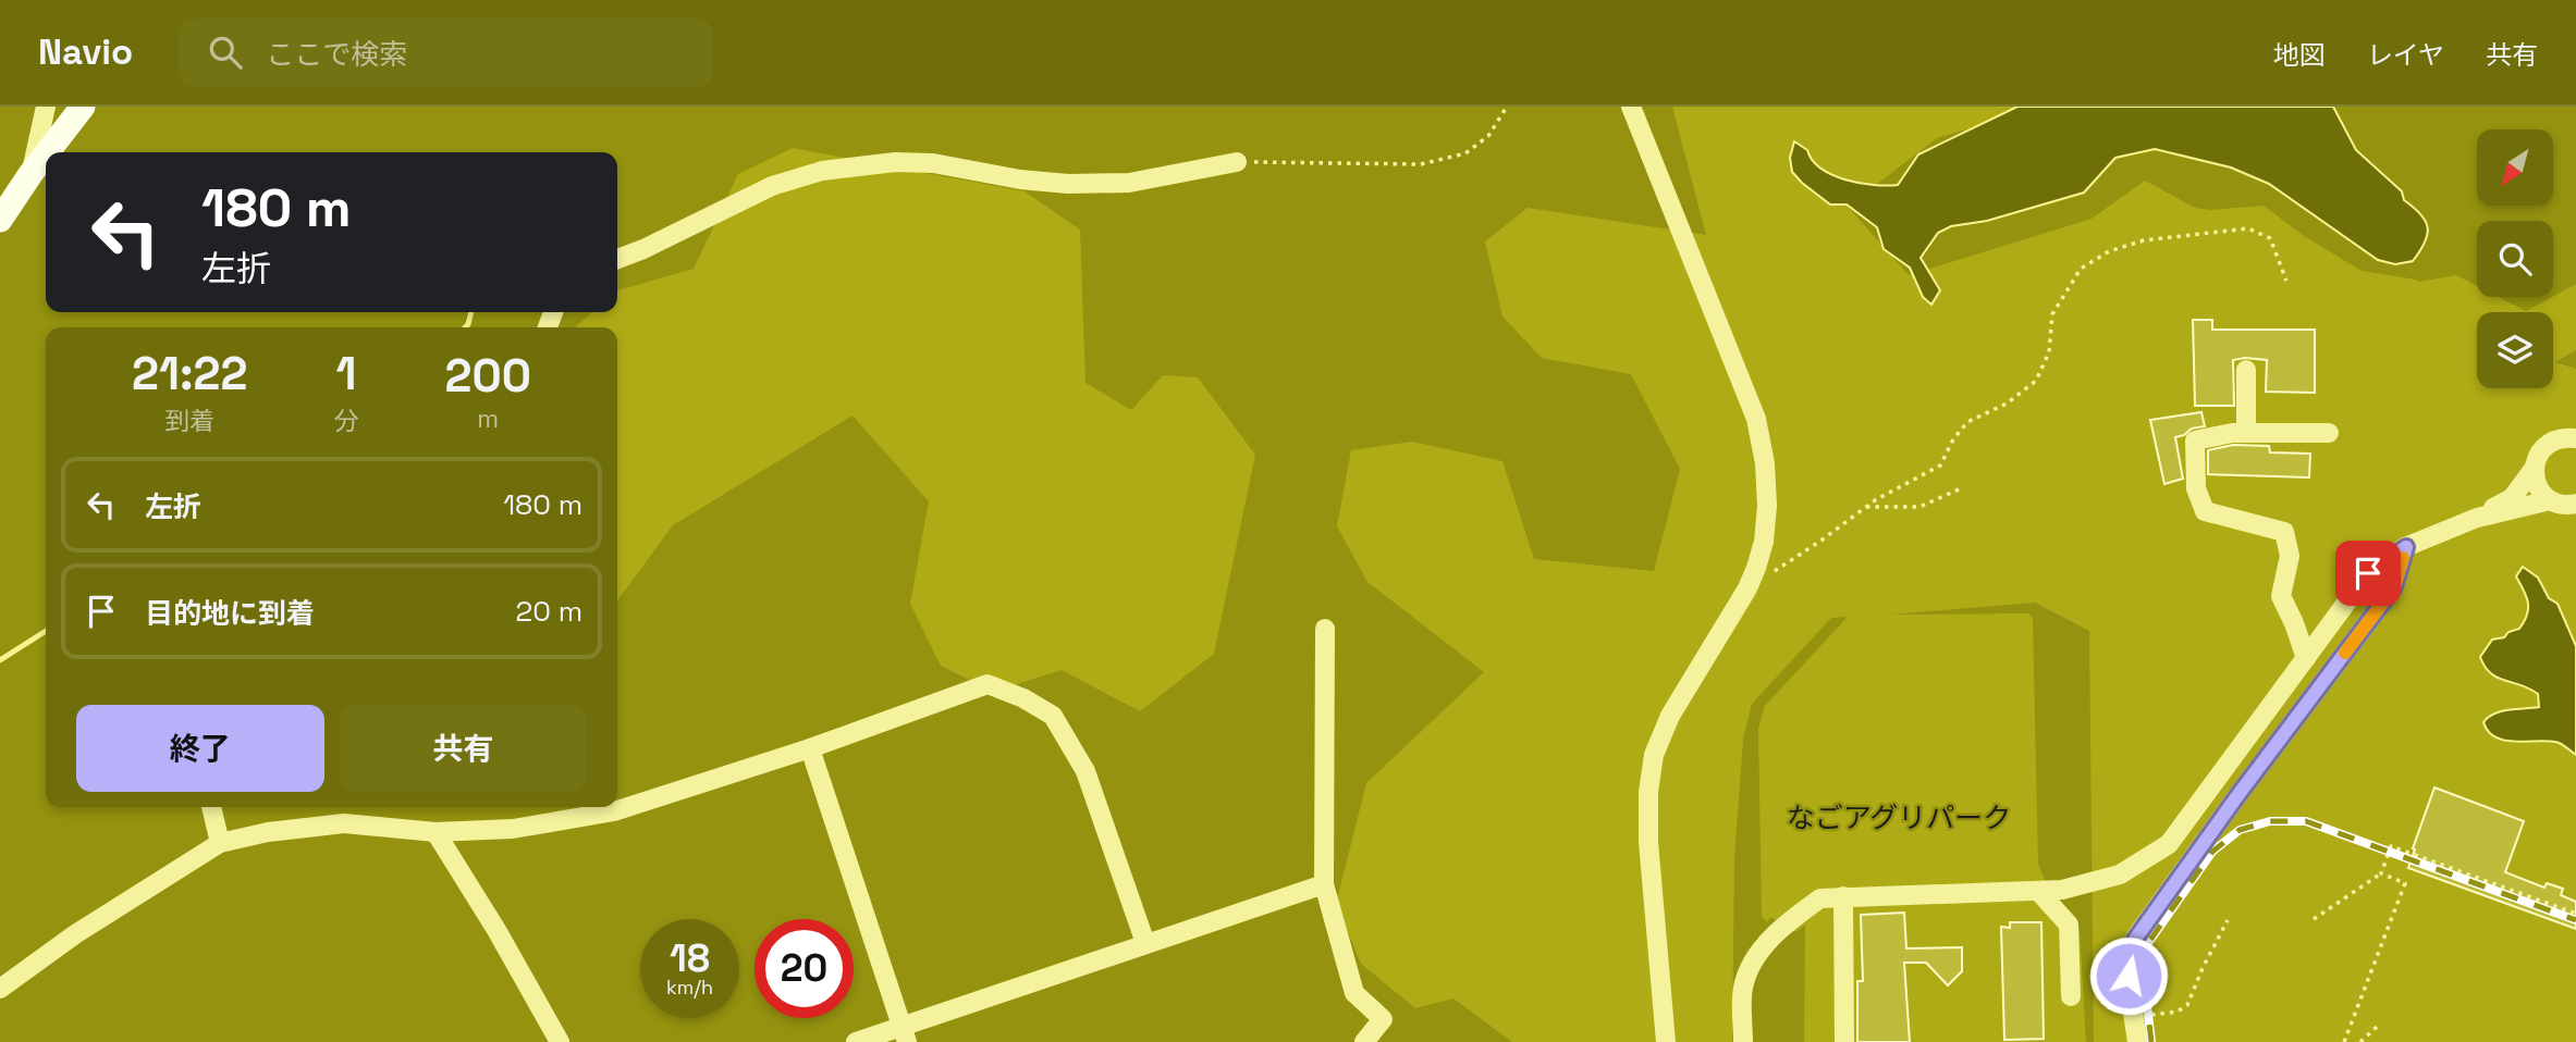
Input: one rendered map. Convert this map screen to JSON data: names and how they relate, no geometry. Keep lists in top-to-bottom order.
{
  "parks": ["なごアグリパーク"],
  "north": "bottom left",
  "page": {
    "header": "Navio",
    "search": "ここで検索",
    "nav": ["地図", "レイヤ", "共有"],
    "turn": ["180 m", "左折"],
    "eta": [
      "21:22",
      "到着",
      "1",
      "分",
      "200",
      "m"
    ],
    "list": [
      {
        "name": "左折",
        "value": "180 m"
      },
      {
        "name": "目的地に到着",
        "value": "20 m"
      }
    ],
    "buttons": ["終了", "共有"],
    "speed": "18 km/h",
    "limit": "20"
  }
}
